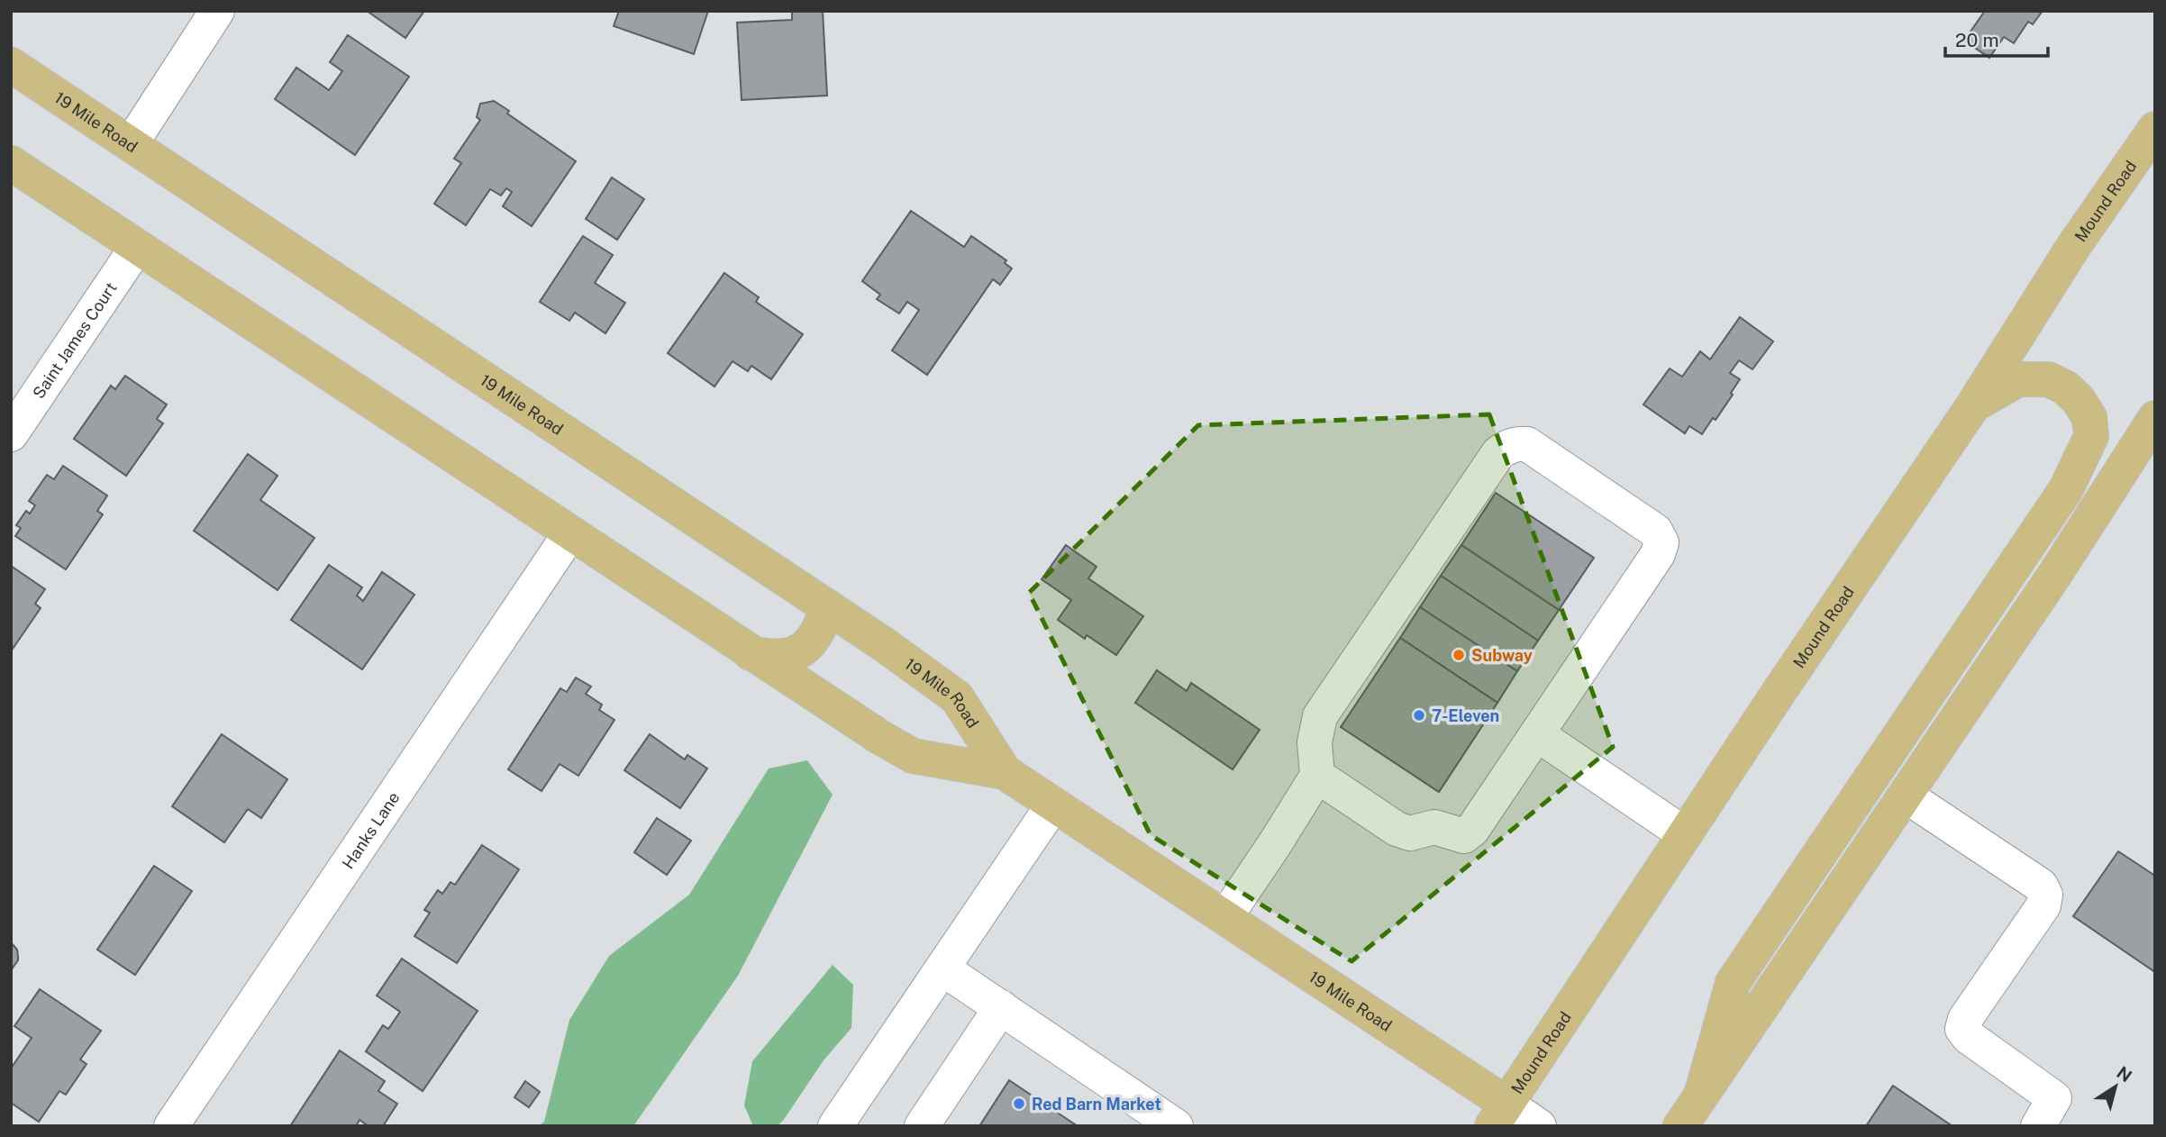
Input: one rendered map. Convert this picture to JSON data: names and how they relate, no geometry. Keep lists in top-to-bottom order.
{
  "streets": {
    "main road": ["19 Mile Road", "Mound Road"],
    "street": ["Saint James Court", "Hanks Lane"]
  },
  "crossings": [
    ["19 Mile Road", "Mound Road"],
    ["19 Mile Road", "Saint James Court"],
    ["19 Mile Road", "Hanks Lane"]
  ],
  "places": ["Subway", "7-Eleven", "Red Barn Market"],
  "scale_bar": "20 m",
  "north": "top right"
}
